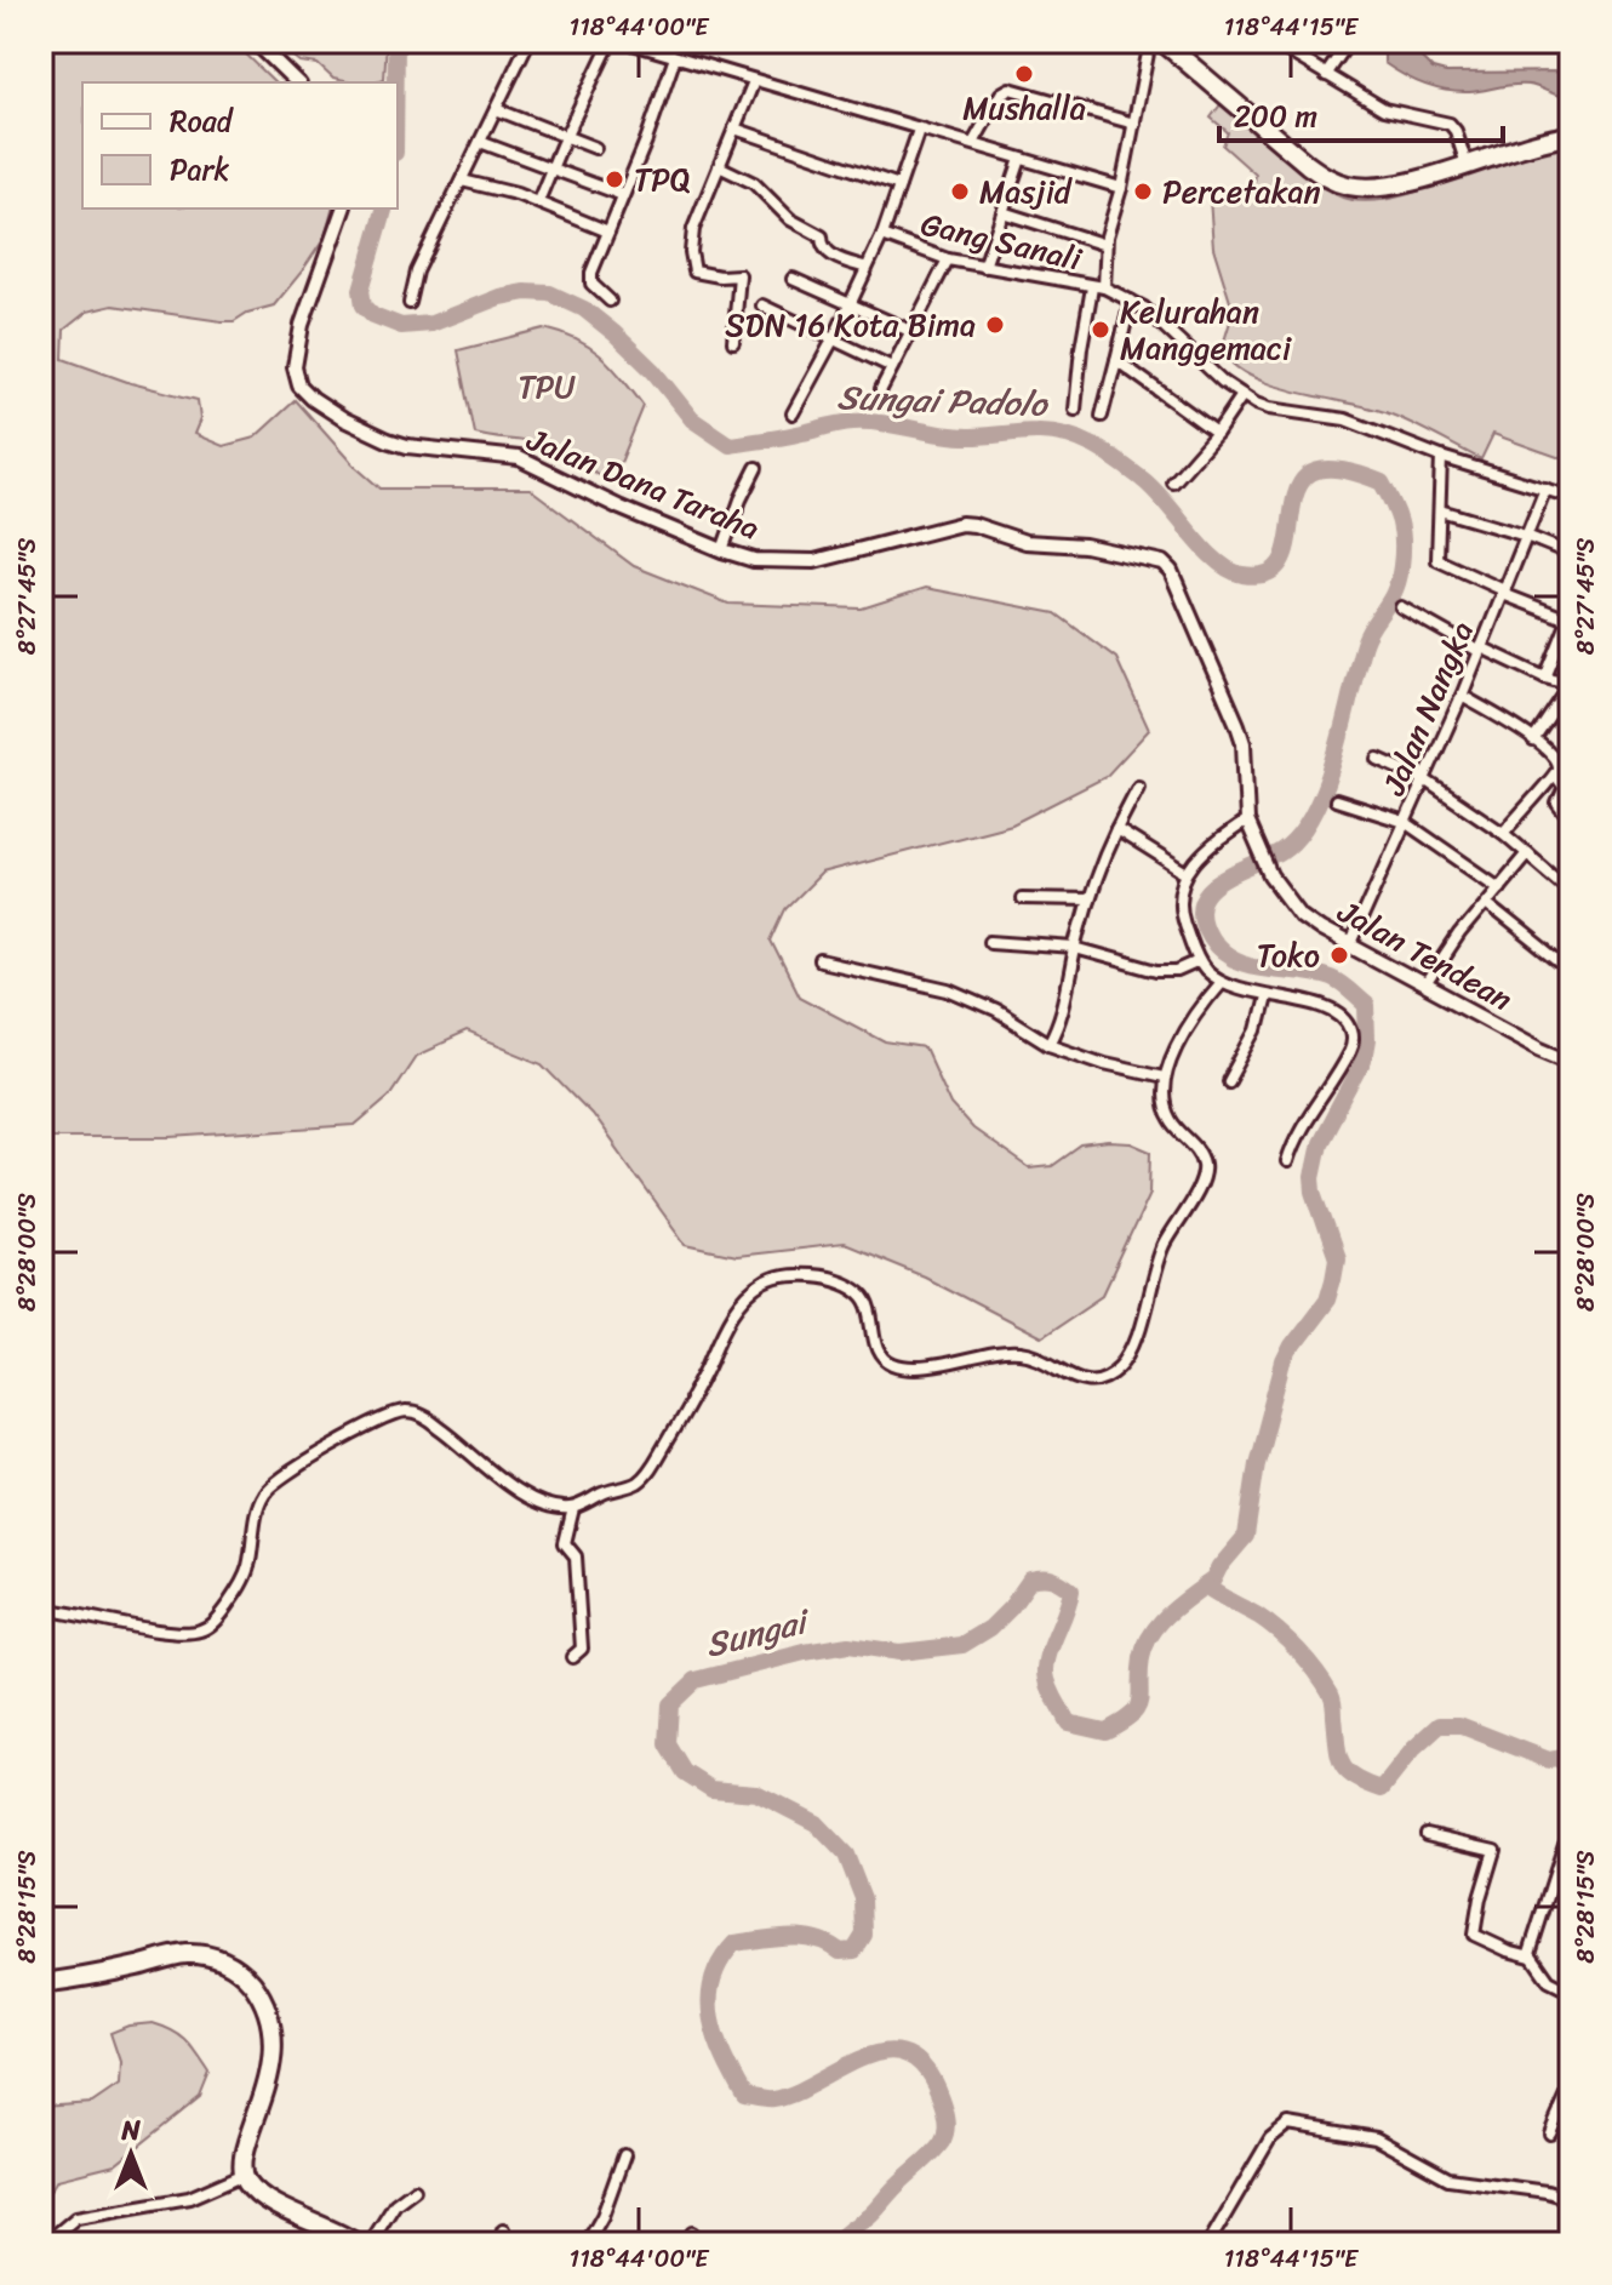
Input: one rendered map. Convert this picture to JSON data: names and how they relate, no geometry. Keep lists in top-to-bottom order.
{
  "streets": {
    "street": [
      "Gang Sanali",
      "Jalan Dana Taraha",
      "Jalan Nangka",
      "Jalan Tendean"
    ]
  },
  "crossings": [
    ["Jalan Dana Taraha", "Jalan Tendean"],
    ["Jalan Nangka", "Jalan Tendean"]
  ],
  "water": ["Sungai Padolo", "Sungai"],
  "parks": ["TPU"],
  "places": [
    "Mushalla",
    "TPQ",
    "Masjid",
    "Percetakan",
    "SDN 16 Kota Bima",
    "Kelurahan Manggemaci",
    "Toko"
  ],
  "legend": ["Road", "Park"],
  "scale_bar": "200 m",
  "north": "top",
  "coordinates": [
    "118°44'00\"E",
    "118°44'15\"E",
    "8°27'45\"S",
    "8°28'00\"S",
    "8°28'15\"S"
  ]
}
